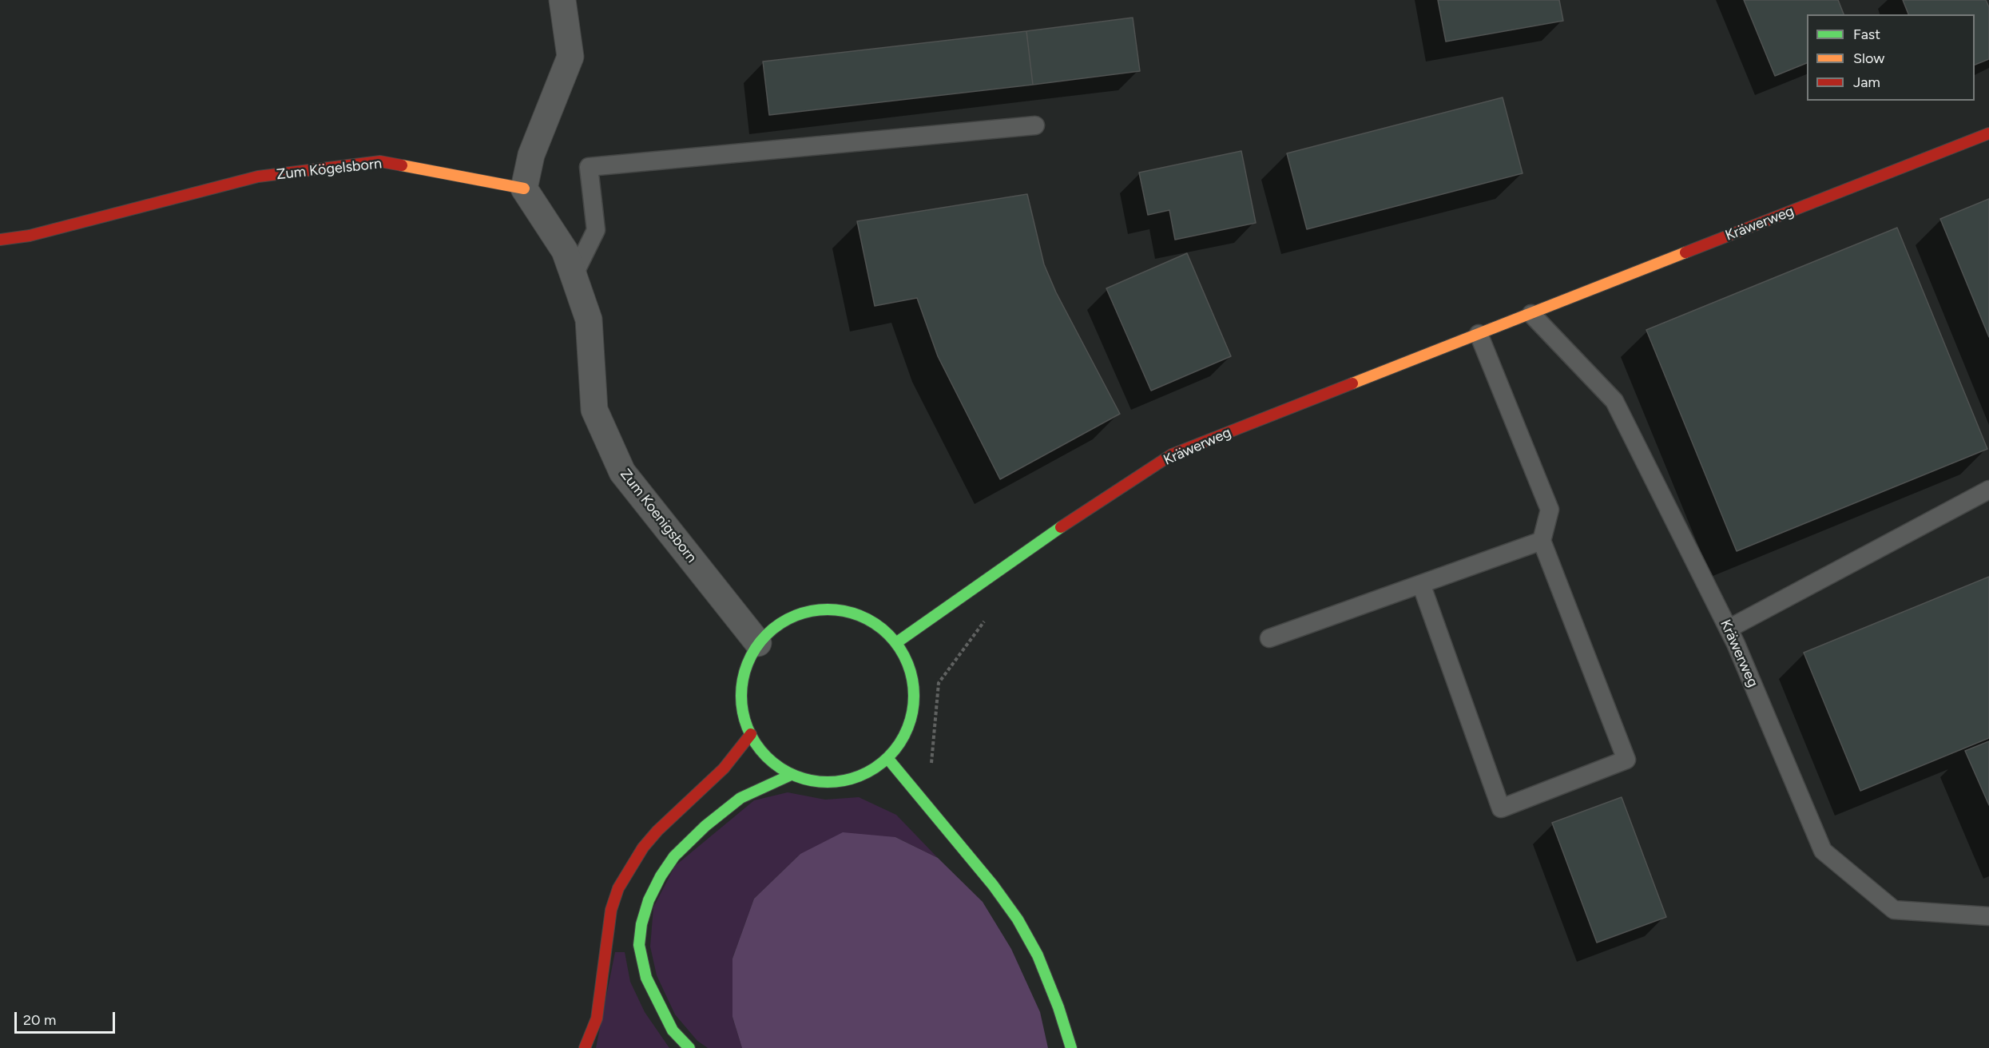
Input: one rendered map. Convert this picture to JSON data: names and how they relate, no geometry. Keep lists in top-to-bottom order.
{
  "streets": {
    "street": ["Zum Kögelsborn", "Kräwerweg", "Zum Koenigsborn"]
  },
  "crossings": [
    ["Zum Kögelsborn", "Zum Koenigsborn"]
  ],
  "legend": ["Fast", "Slow", "Jam"],
  "scale_bar": "20 m"
}
